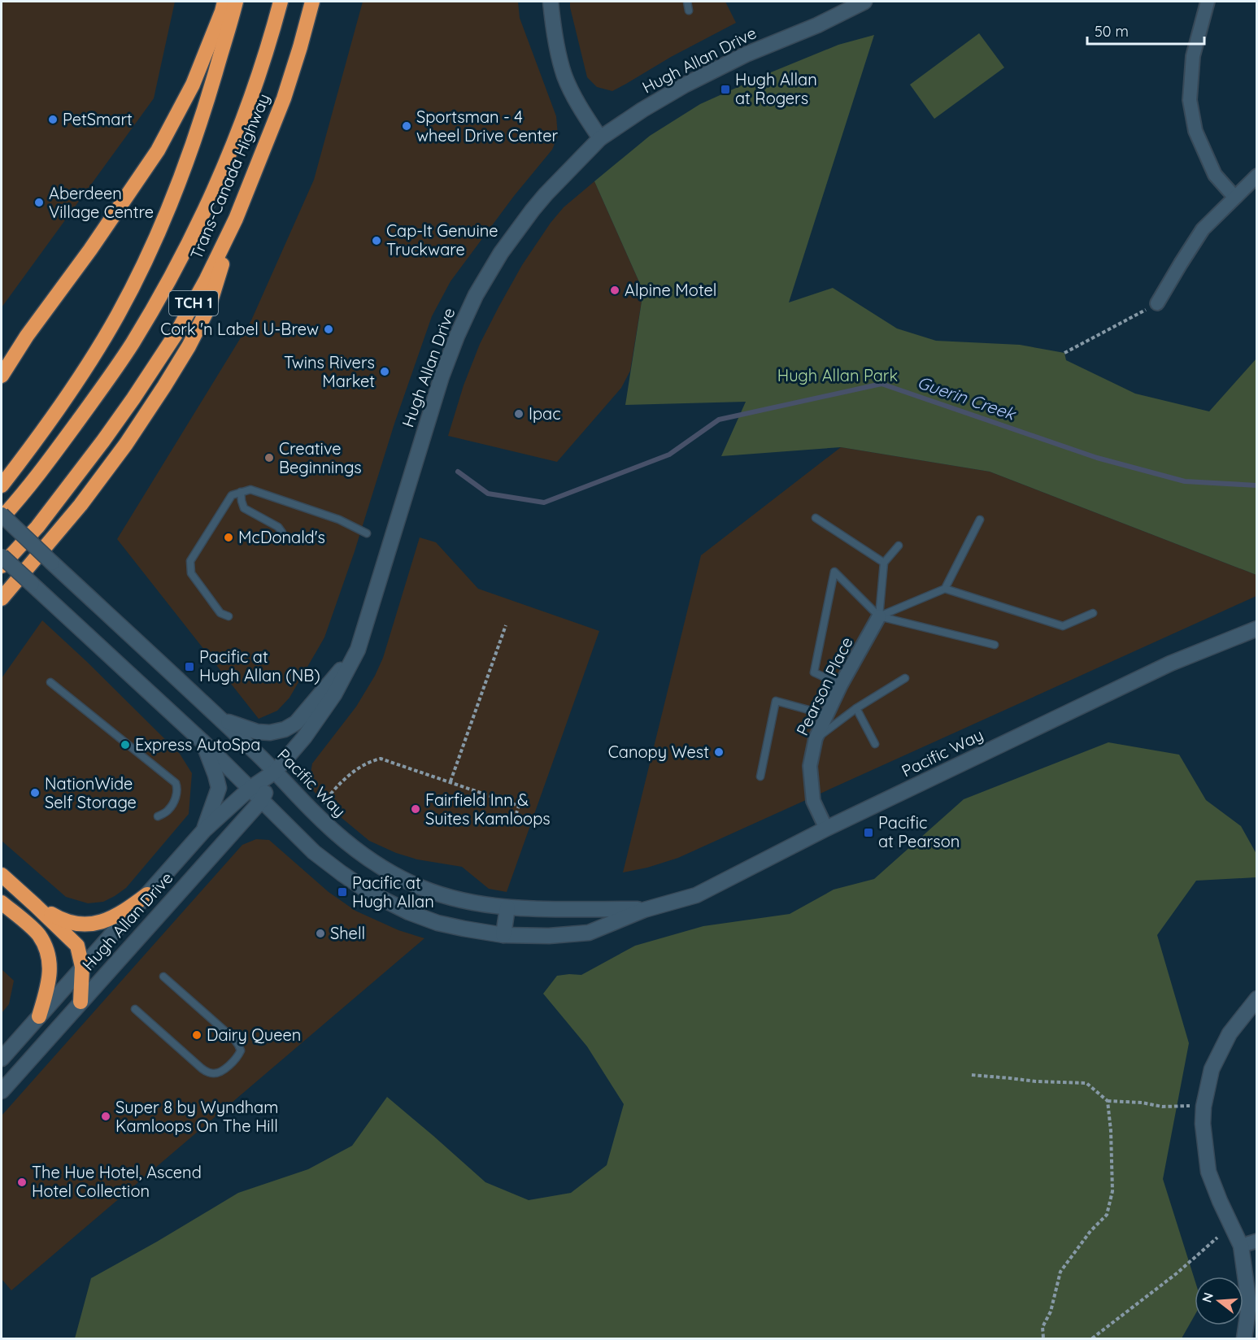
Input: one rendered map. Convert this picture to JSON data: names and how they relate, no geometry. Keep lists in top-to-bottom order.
{
  "streets": {
    "highway": ["Trans-Canada Highway", "TCH 1"],
    "main road": ["Hugh Allan Drive", "Pacific Way"],
    "street": ["Pearson Place"]
  },
  "crossings": [
    ["Hugh Allan Drive", "Pacific Way"],
    ["Trans-Canada Highway", "Pacific Way"],
    ["Pearson Place", "Pacific Way"]
  ],
  "water": ["Guerin Creek"],
  "parks": ["Hugh Allan Park"],
  "places": {
    "transit": [
      "Hugh Allan at Rogers",
      "Pacific at Hugh Allan (NB)",
      "Pacific at Pearson",
      "Pacific at Hugh Allan"
    ],
    "other": [
      "PetSmart",
      "Sportsman - 4 wheel Drive Center",
      "Aberdeen Village Centre",
      "Cap-It Genuine Truckware",
      "Alpine Motel",
      "Cork 'n Label U-Brew",
      "Twins Rivers Market",
      "Ipac",
      "Creative Beginnings",
      "McDonald's",
      "Express AutoSpa",
      "Canopy West",
      "NationWide Self Storage",
      "Fairfield Inn & Suites Kamloops",
      "Shell",
      "Dairy Queen",
      "Super 8 by Wyndham Kamloops On The Hill",
      "The Hue Hotel, Ascend Hotel Collection"
    ]
  },
  "scale_bar": "50 m",
  "north": "left"
}
